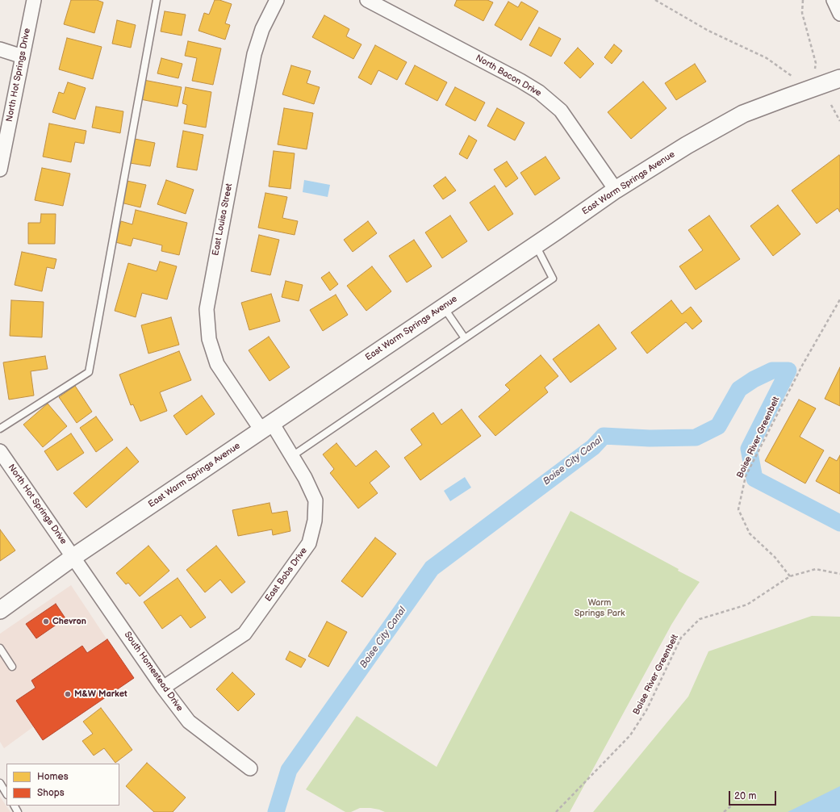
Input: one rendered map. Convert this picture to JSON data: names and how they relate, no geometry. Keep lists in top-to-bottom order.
{
  "streets": {
    "street": [
      "North Hot Springs Drive",
      "North Bacon Drive",
      "East Warm Springs Avenue",
      "East Louisa Street",
      "East Bobs Drive",
      "South Homestead Drive"
    ],
    "path": ["Boise River Greenbelt"]
  },
  "crossings": [
    ["North Hot Springs Drive", "East Warm Springs Avenue"],
    ["North Hot Springs Drive", "South Homestead Drive"],
    ["North Bacon Drive", "East Warm Springs Avenue"],
    ["East Warm Springs Avenue", "East Louisa Street"],
    ["East Warm Springs Avenue", "East Bobs Drive"],
    ["East Warm Springs Avenue", "South Homestead Drive"],
    ["East Louisa Street", "East Bobs Drive"],
    ["East Bobs Drive", "South Homestead Drive"]
  ],
  "water": ["Boise City Canal"],
  "parks": ["Warm Springs Park"],
  "places": ["Chevron", "M&W Market"],
  "legend": ["Homes", "Shops"],
  "scale_bar": "20 m"
}
